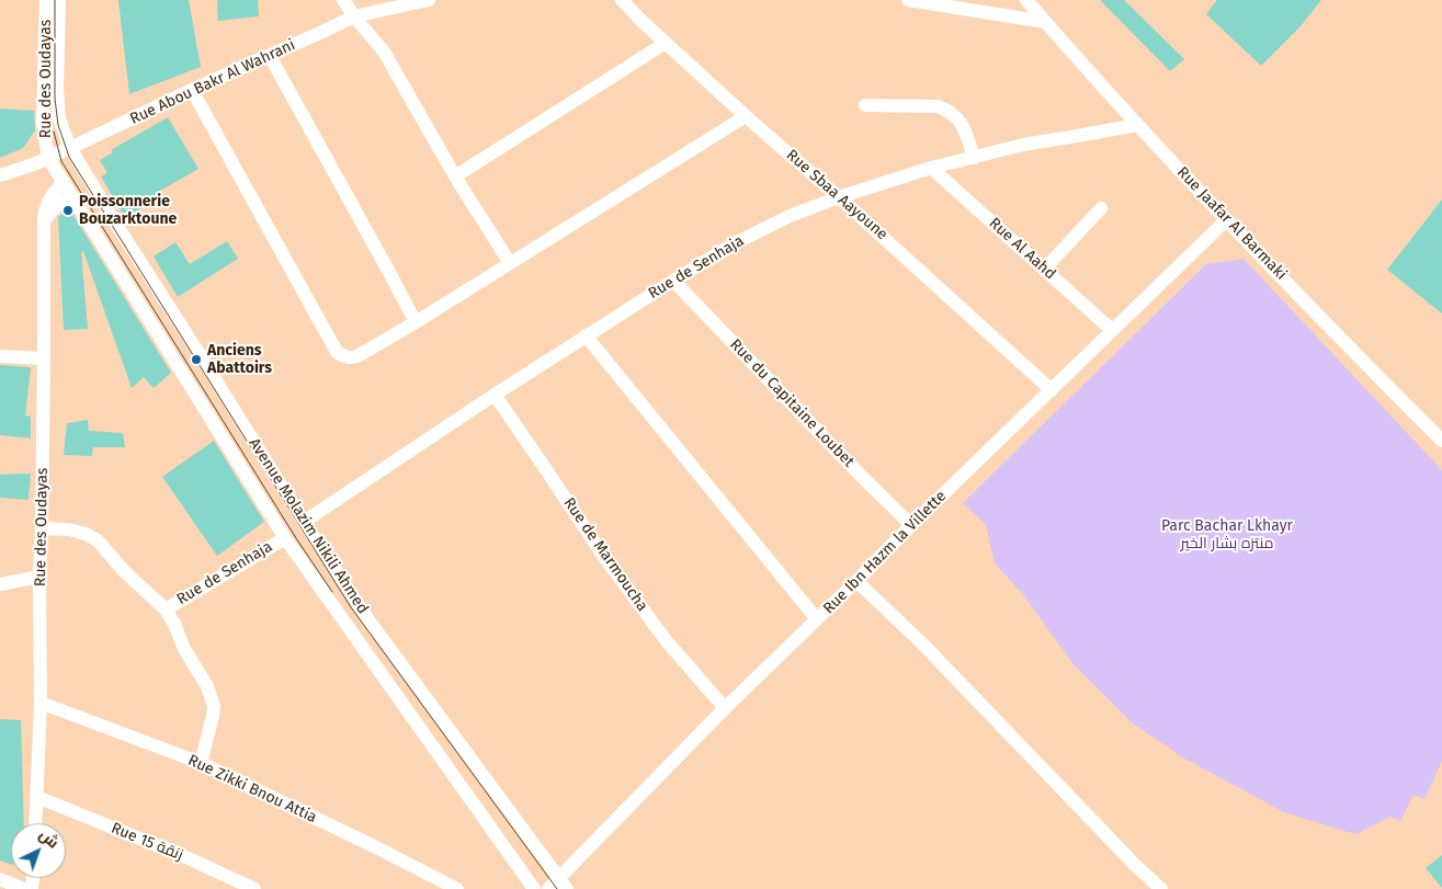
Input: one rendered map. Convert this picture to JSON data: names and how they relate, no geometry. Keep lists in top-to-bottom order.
{
  "streets": {
    "street": [
      "Rue des Oudayas",
      "Rue Abou Bakr Al Wahrani",
      "Rue Sbaa Aayoune",
      "Rue Jaafar Al Barmaki",
      "Rue Al Aahd",
      "Rue de Senhaja",
      "Rue du Capitaine Loubet",
      "Avenue Molazim Nikili Ahmed",
      "Rue Ibn Hazm la Villette",
      "Rue de Marmoucha",
      "Rue Zikki Bnou Attia",
      "Rue 15 زنقة"
    ]
  },
  "crossings": [
    ["Rue des Oudayas", "Rue Abou Bakr Al Wahrani"],
    ["Rue des Oudayas", "Avenue Molazim Nikili Ahmed"],
    ["Rue des Oudayas", "Rue Zikki Bnou Attia"],
    ["Rue des Oudayas", "Rue 15 زنقة"],
    ["Rue Abou Bakr Al Wahrani", "Avenue Molazim Nikili Ahmed"],
    ["Rue Sbaa Aayoune", "Rue de Senhaja"],
    ["Rue Sbaa Aayoune", "Rue Ibn Hazm la Villette"],
    ["Rue Jaafar Al Barmaki", "Rue de Senhaja"],
    ["Rue Jaafar Al Barmaki", "Rue Ibn Hazm la Villette"],
    ["Rue Al Aahd", "Rue de Senhaja"],
    ["Rue Al Aahd", "Rue Ibn Hazm la Villette"],
    ["Rue de Senhaja", "Rue du Capitaine Loubet"],
    ["Rue de Senhaja", "Avenue Molazim Nikili Ahmed"],
    ["Rue de Senhaja", "Rue de Marmoucha"],
    ["Rue du Capitaine Loubet", "Rue Ibn Hazm la Villette"],
    ["Avenue Molazim Nikili Ahmed", "Rue Ibn Hazm la Villette"],
    ["Rue Ibn Hazm la Villette", "Rue de Marmoucha"]
  ],
  "parks": ["Parc Bachar Lkhayr منتزه بشار الخير"],
  "places": ["Poissonnerie Bouzarktoune", "Anciens Abattoirs"],
  "north": "top right"
}
